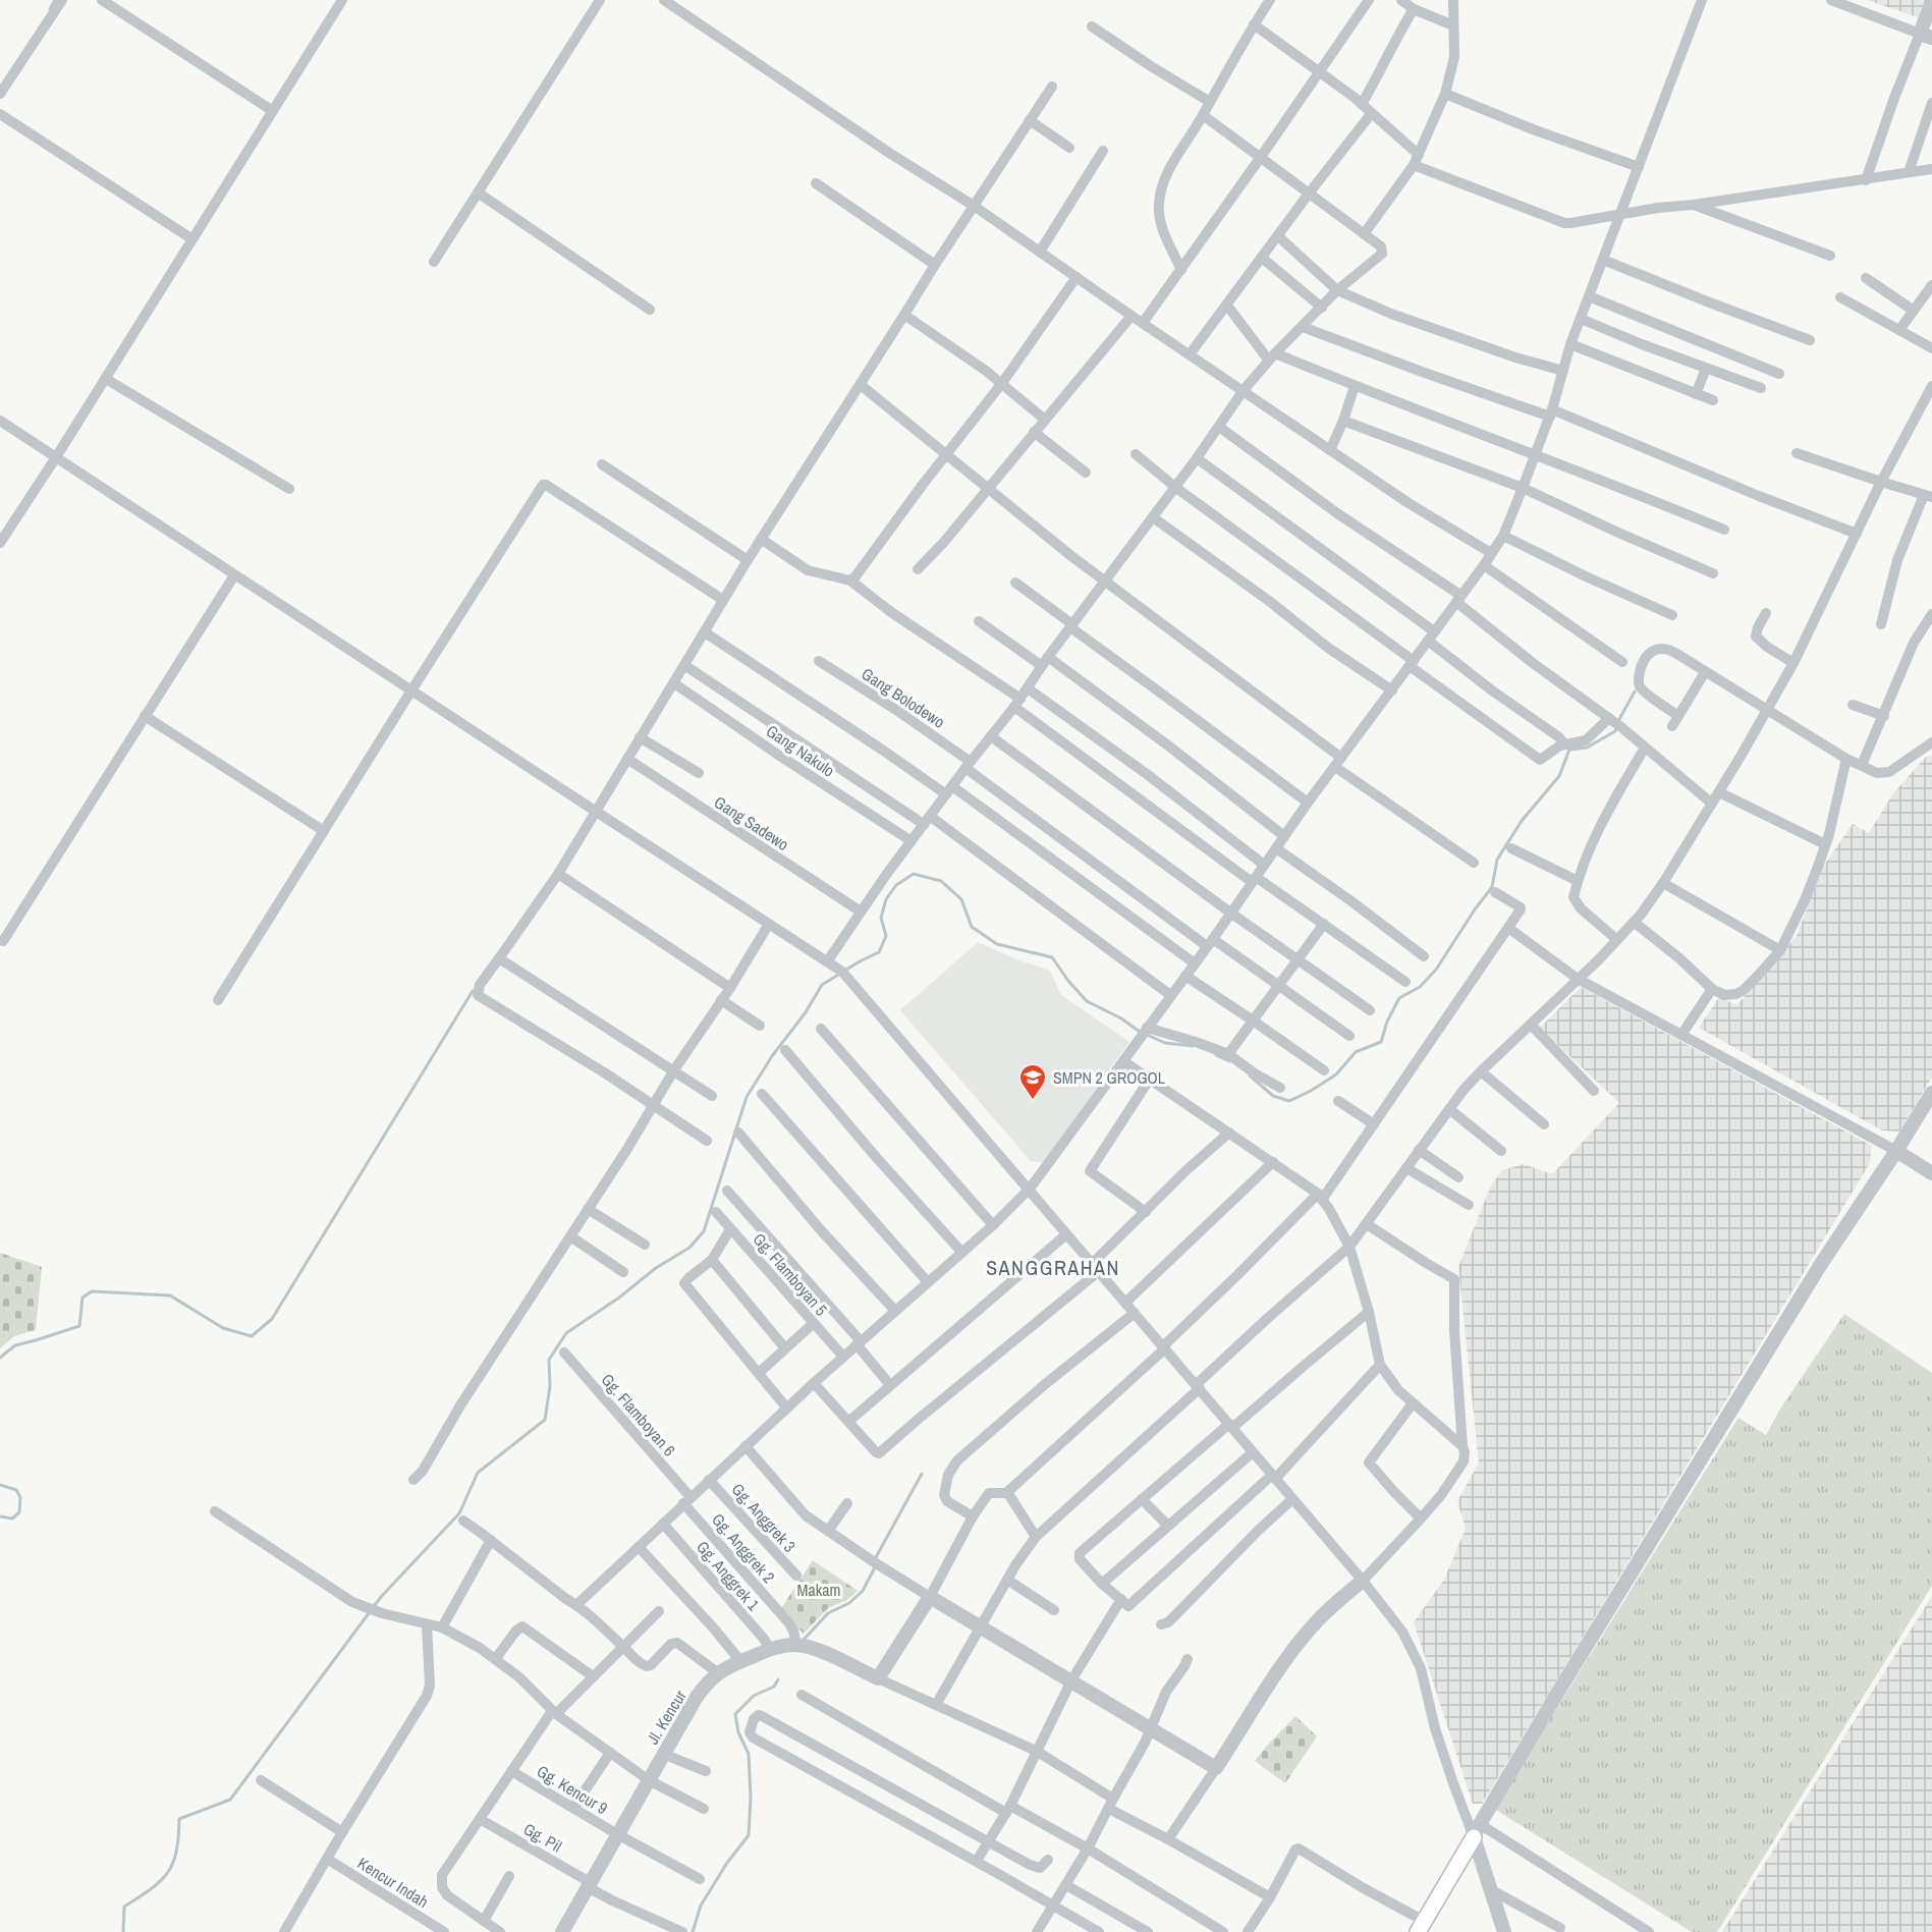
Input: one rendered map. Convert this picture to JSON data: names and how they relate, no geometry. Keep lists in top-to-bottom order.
{
  "streets": {
    "street": [
      "Gang Bolodewo",
      "Gang Nakulo",
      "Gang Sadewo",
      "Gg. Flamboyan 5",
      "Gg. Flamboyan 6",
      "Gg. Anggrek 3",
      "Gg. Anggrek 2",
      "Gg. Anggrek 1",
      "Jl. Kencur",
      "Gg. Kencur 9",
      "Gg. Pil",
      "Kencur Indah"
    ]
  },
  "crossings": [
    ["Gg. Flamboyan 6", "Gg. Anggrek 2"],
    ["Gg. Anggrek 2", "Jl. Kencur"],
    ["Gg. Anggrek 1", "Jl. Kencur"],
    ["Jl. Kencur", "Gg. Kencur 9"],
    ["Jl. Kencur", "Gg. Pil"]
  ],
  "districts": ["SANGGRAHAN"],
  "parks": ["Makam"],
  "places": {
    "school or university": ["SMPN 2 GROGOL"]
  }
}
